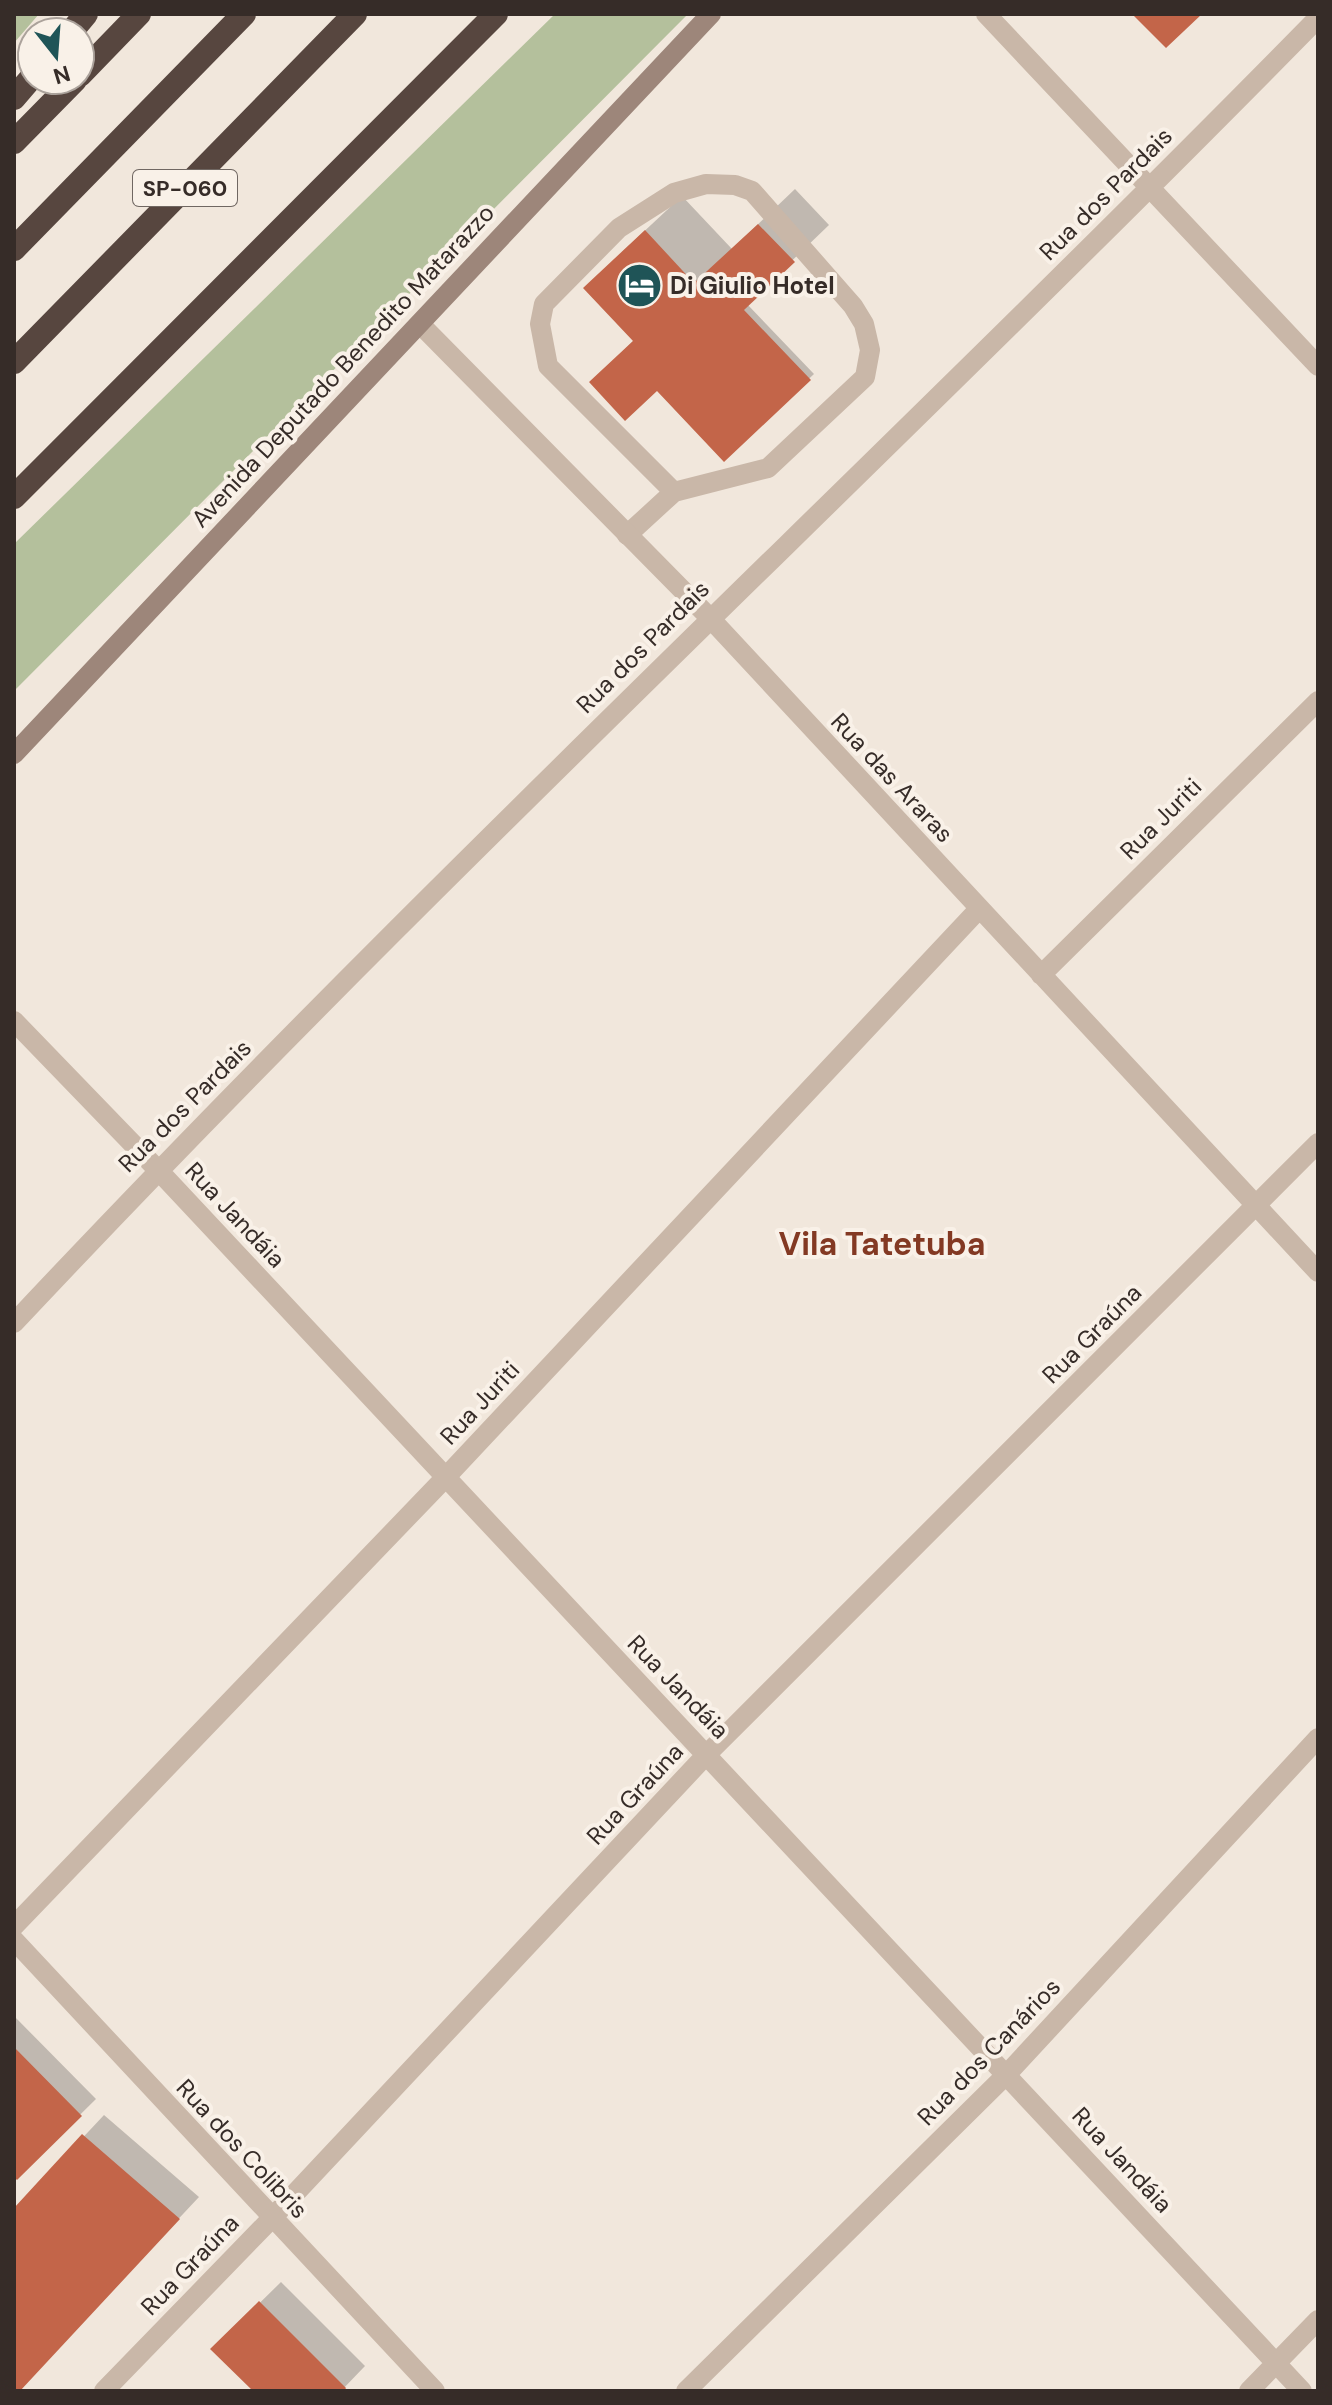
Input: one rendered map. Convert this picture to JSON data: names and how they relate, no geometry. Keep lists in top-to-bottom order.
{
  "streets": {
    "highway": ["SP-060"],
    "main road": ["Avenida Deputado Benedito Matarazzo"],
    "street": [
      "Rua dos Pardais",
      "Rua das Araras",
      "Rua Juriti",
      "Rua Jandáia",
      "Rua Graúna",
      "Rua dos Canários",
      "Rua dos Colibris"
    ]
  },
  "crossings": [
    ["Rua dos Pardais", "Rua das Araras"],
    ["Rua dos Pardais", "Rua Jandáia"],
    ["Avenida Deputado Benedito Matarazzo", "Rua das Araras"],
    ["Rua das Araras", "Rua Juriti"],
    ["Rua das Araras", "Rua Graúna"],
    ["Rua Juriti", "Rua Jandáia"],
    ["Rua Jandáia", "Rua Graúna"],
    ["Rua Jandáia", "Rua dos Canários"],
    ["Rua Graúna", "Rua dos Colibris"]
  ],
  "districts": ["Vila Tatetuba"],
  "places": {
    "hotel": ["Di Giulio Hotel"]
  },
  "north": "bottom"
}
